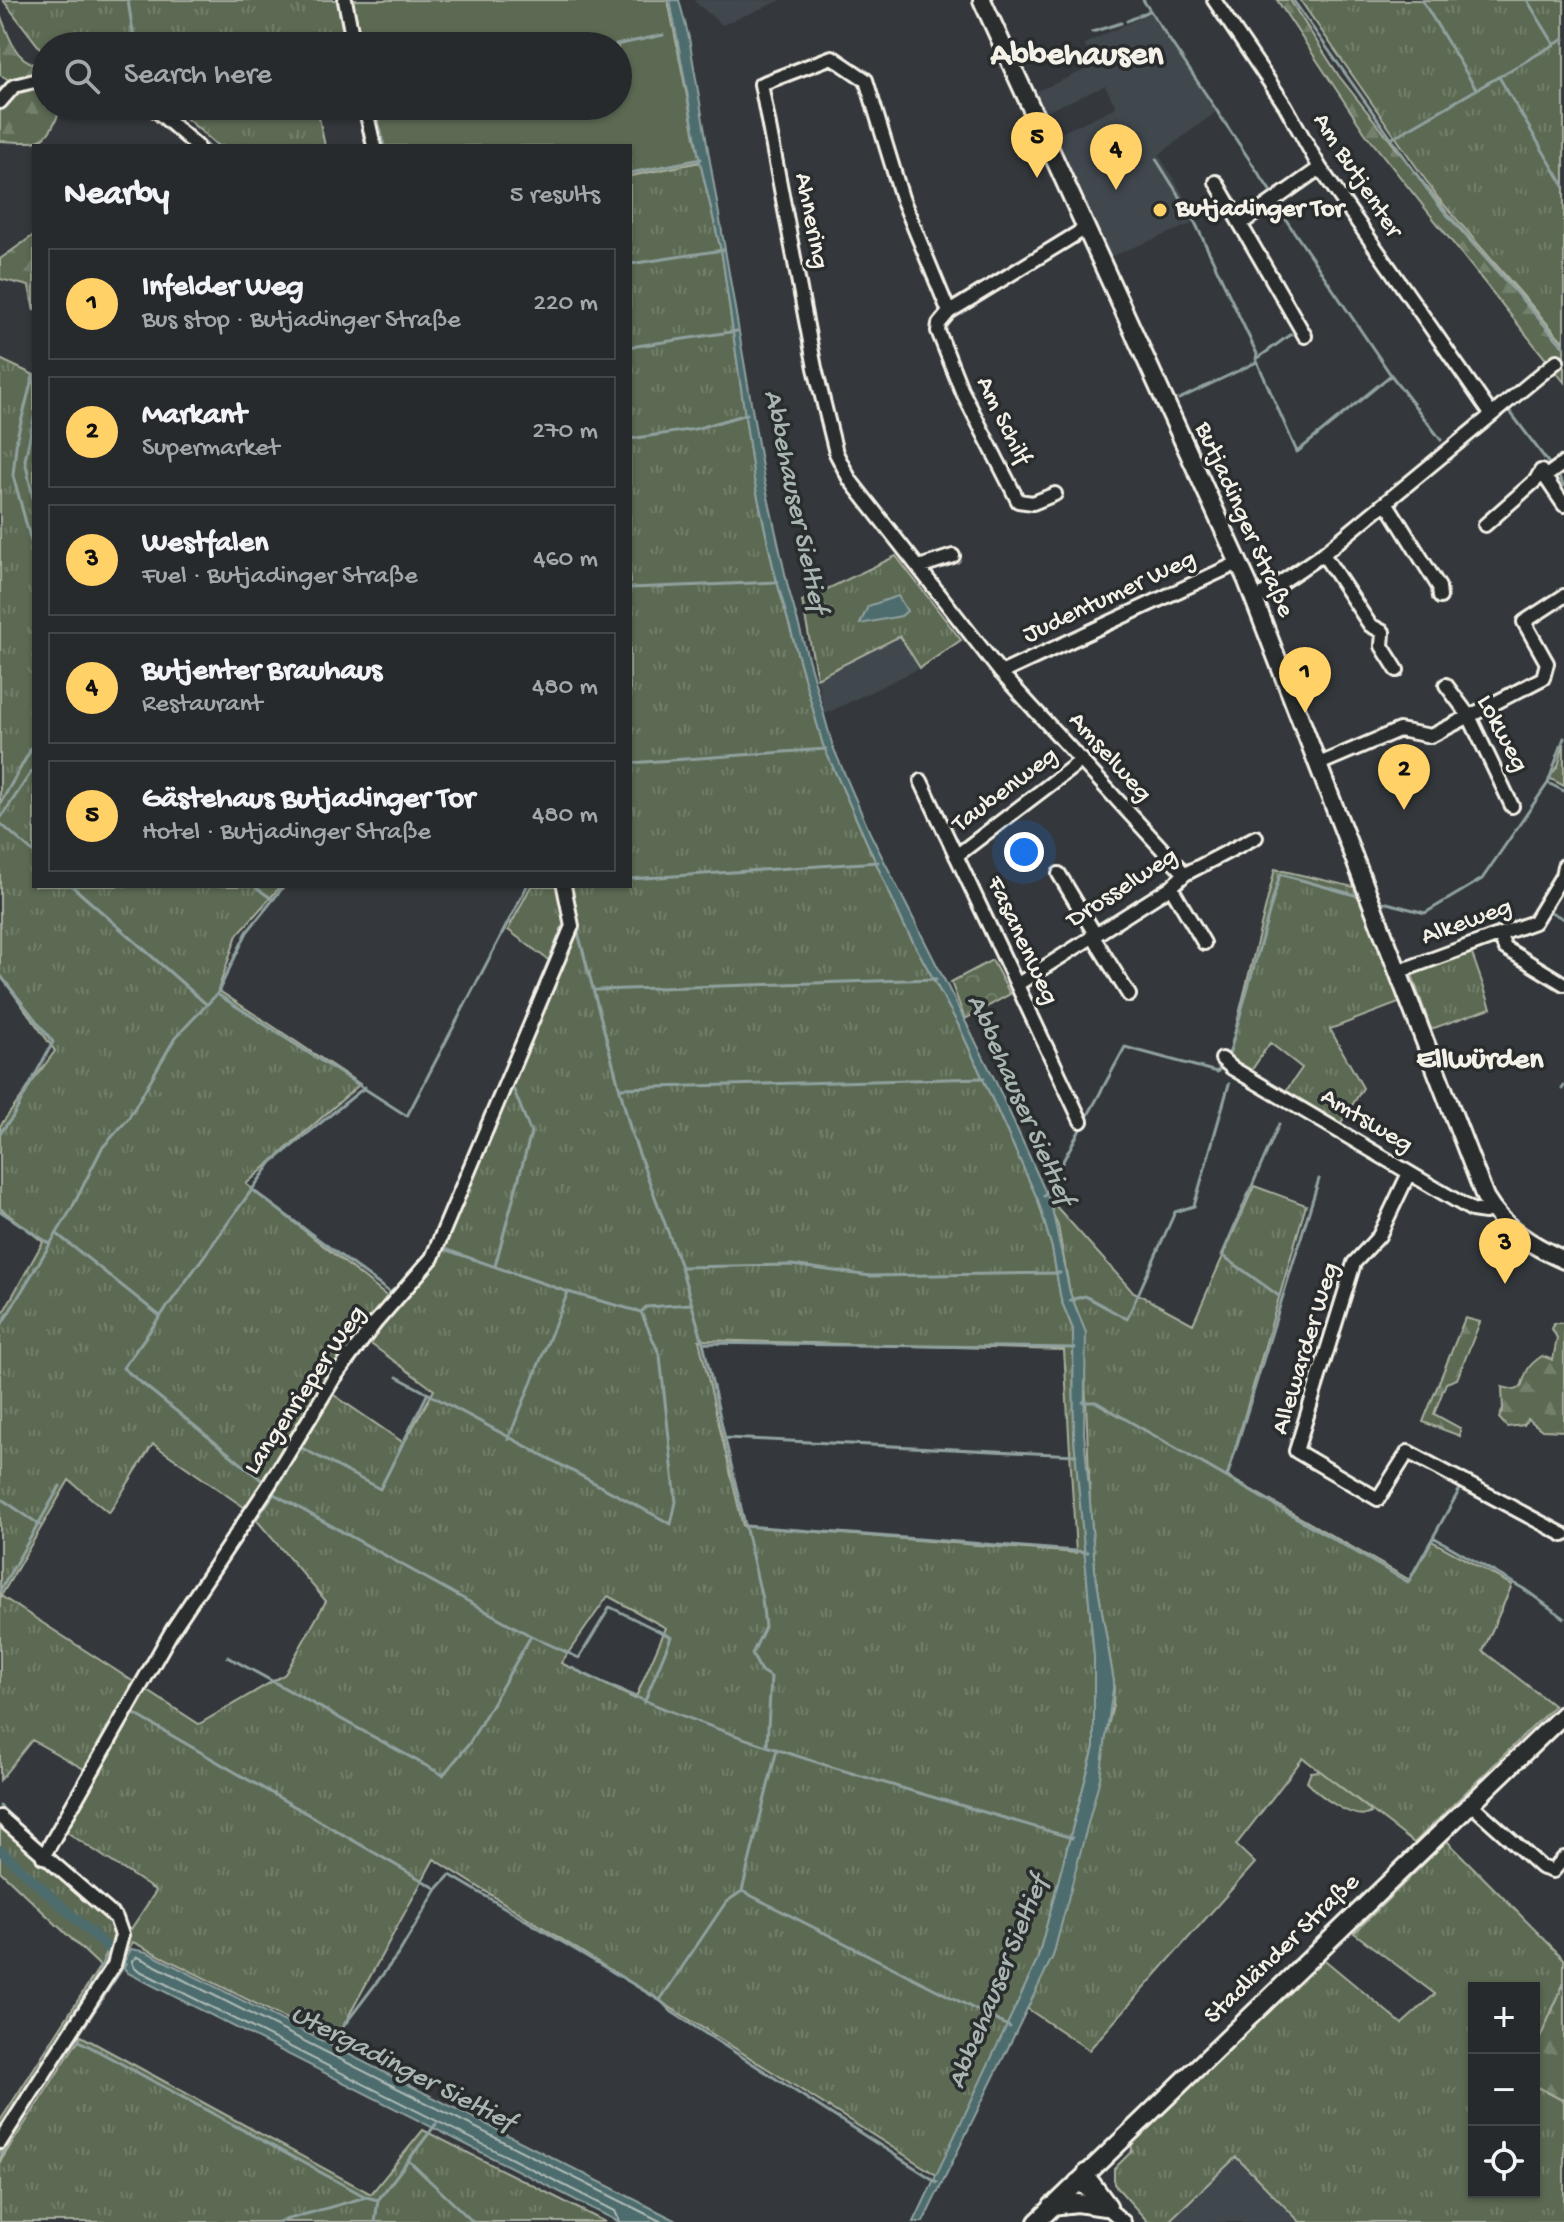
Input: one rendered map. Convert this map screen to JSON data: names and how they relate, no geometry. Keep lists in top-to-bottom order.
{
  "streets": {
    "main road": ["Butjadinger Straße", "Stadländer Straße"],
    "street": [
      "Am Butjenter",
      "Ahnering",
      "Am Schilf",
      "Judentumer Weg",
      "Lokweg",
      "Amselweg",
      "Taubenweg",
      "Drosselweg",
      "Alkeweg",
      "Fasanenweg",
      "Amtsweg",
      "Allewarder Weg",
      "Langenrieper Weg"
    ]
  },
  "crossings": [
    ["Ahnering", "Am Schilf"],
    ["Ahnering", "Judentumer Weg"],
    ["Ahnering", "Amselweg"],
    ["Butjadinger Straße", "Judentumer Weg"],
    ["Butjadinger Straße", "Alkeweg"],
    ["Butjadinger Straße", "Amtsweg"],
    ["Judentumer Weg", "Amselweg"],
    ["Amselweg", "Taubenweg"],
    ["Amselweg", "Drosselweg"],
    ["Taubenweg", "Fasanenweg"],
    ["Drosselweg", "Fasanenweg"],
    ["Amtsweg", "Allewarder Weg"]
  ],
  "districts": ["Abbehausen", "Ellwürden"],
  "water": ["Abbehauser Sieltief", "Utergadinger Sieltief"],
  "places": ["Butjadinger Tor"],
  "page": {
    "search": "Search here",
    "pins": [
      "5",
      "4",
      "1",
      "2",
      "3"
    ],
    "heading": ["Nearby", "5 results"],
    "list": [
      {
        "mark": "1",
        "name": "Infelder Weg",
        "note": "Bus stop · Butjadinger Straße",
        "value": "220 m"
      },
      {
        "mark": "2",
        "name": "Markant",
        "note": "Supermarket",
        "value": "270 m"
      },
      {
        "mark": "3",
        "name": "Westfalen",
        "note": "Fuel · Butjadinger Straße",
        "value": "460 m"
      },
      {
        "mark": "4",
        "name": "Butjenter Brauhaus",
        "note": "Restaurant",
        "value": "480 m"
      },
      {
        "mark": "5",
        "name": "Gästehaus Butjadinger Tor",
        "note": "Hotel · Butjadinger Straße",
        "value": "480 m"
      }
    ],
    "map_buttons": ["+", "−"]
  }
}
